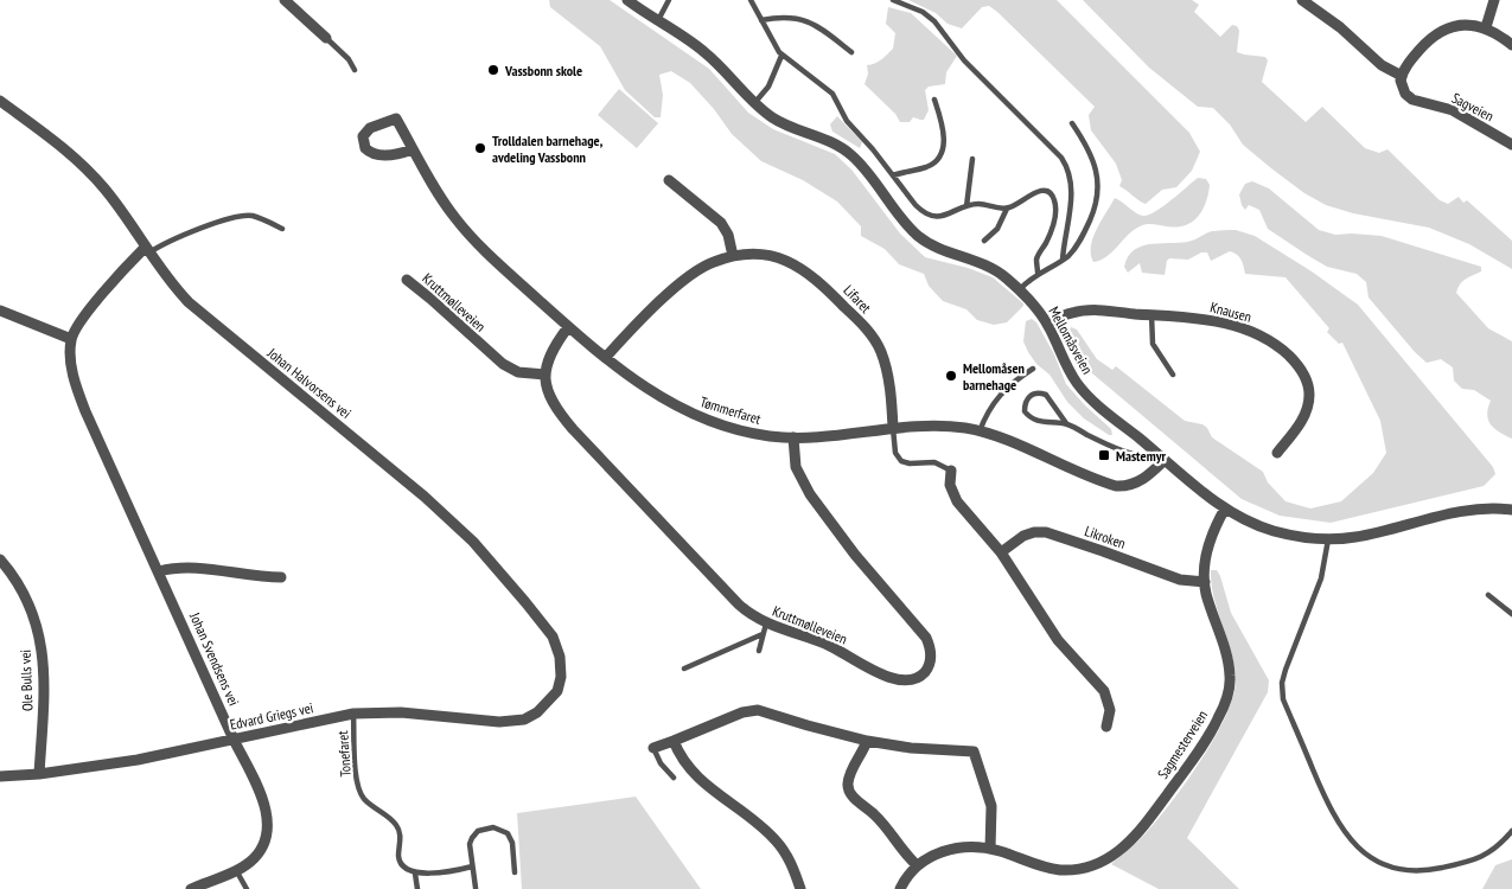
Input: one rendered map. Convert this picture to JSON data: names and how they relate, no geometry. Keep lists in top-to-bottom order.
{
  "streets": {
    "street": [
      "Sagveien",
      "Lifaret",
      "Kruttmølleveien",
      "Knausen",
      "Mellomåsveien",
      "Johan Halvorsens vei",
      "Tømmerfaret",
      "Likroken",
      "Johan Svendsens vei",
      "Ole Bulls vei",
      "Edvard Griegs vei",
      "Sagmesterveien"
    ],
    "lane": ["Tonefaret"]
  },
  "crossings": [
    ["Lifaret", "Tømmerfaret"],
    ["Kruttmølleveien", "Tømmerfaret"],
    ["Knausen", "Mellomåsveien"],
    ["Mellomåsveien", "Tømmerfaret"],
    ["Mellomåsveien", "Sagmesterveien"],
    ["Johan Halvorsens vei", "Edvard Griegs vei"],
    ["Likroken", "Sagmesterveien"],
    ["Johan Svendsens vei", "Edvard Griegs vei"],
    ["Ole Bulls vei", "Edvard Griegs vei"],
    ["Edvard Griegs vei", "Tonefaret"]
  ],
  "places": {
    "other": ["Vassbonn skole", "Trolldalen barnehage, avdeling Vassbonn", "Mellomåsen barnehage"],
    "transit": ["Mastemyr"]
  }
}
